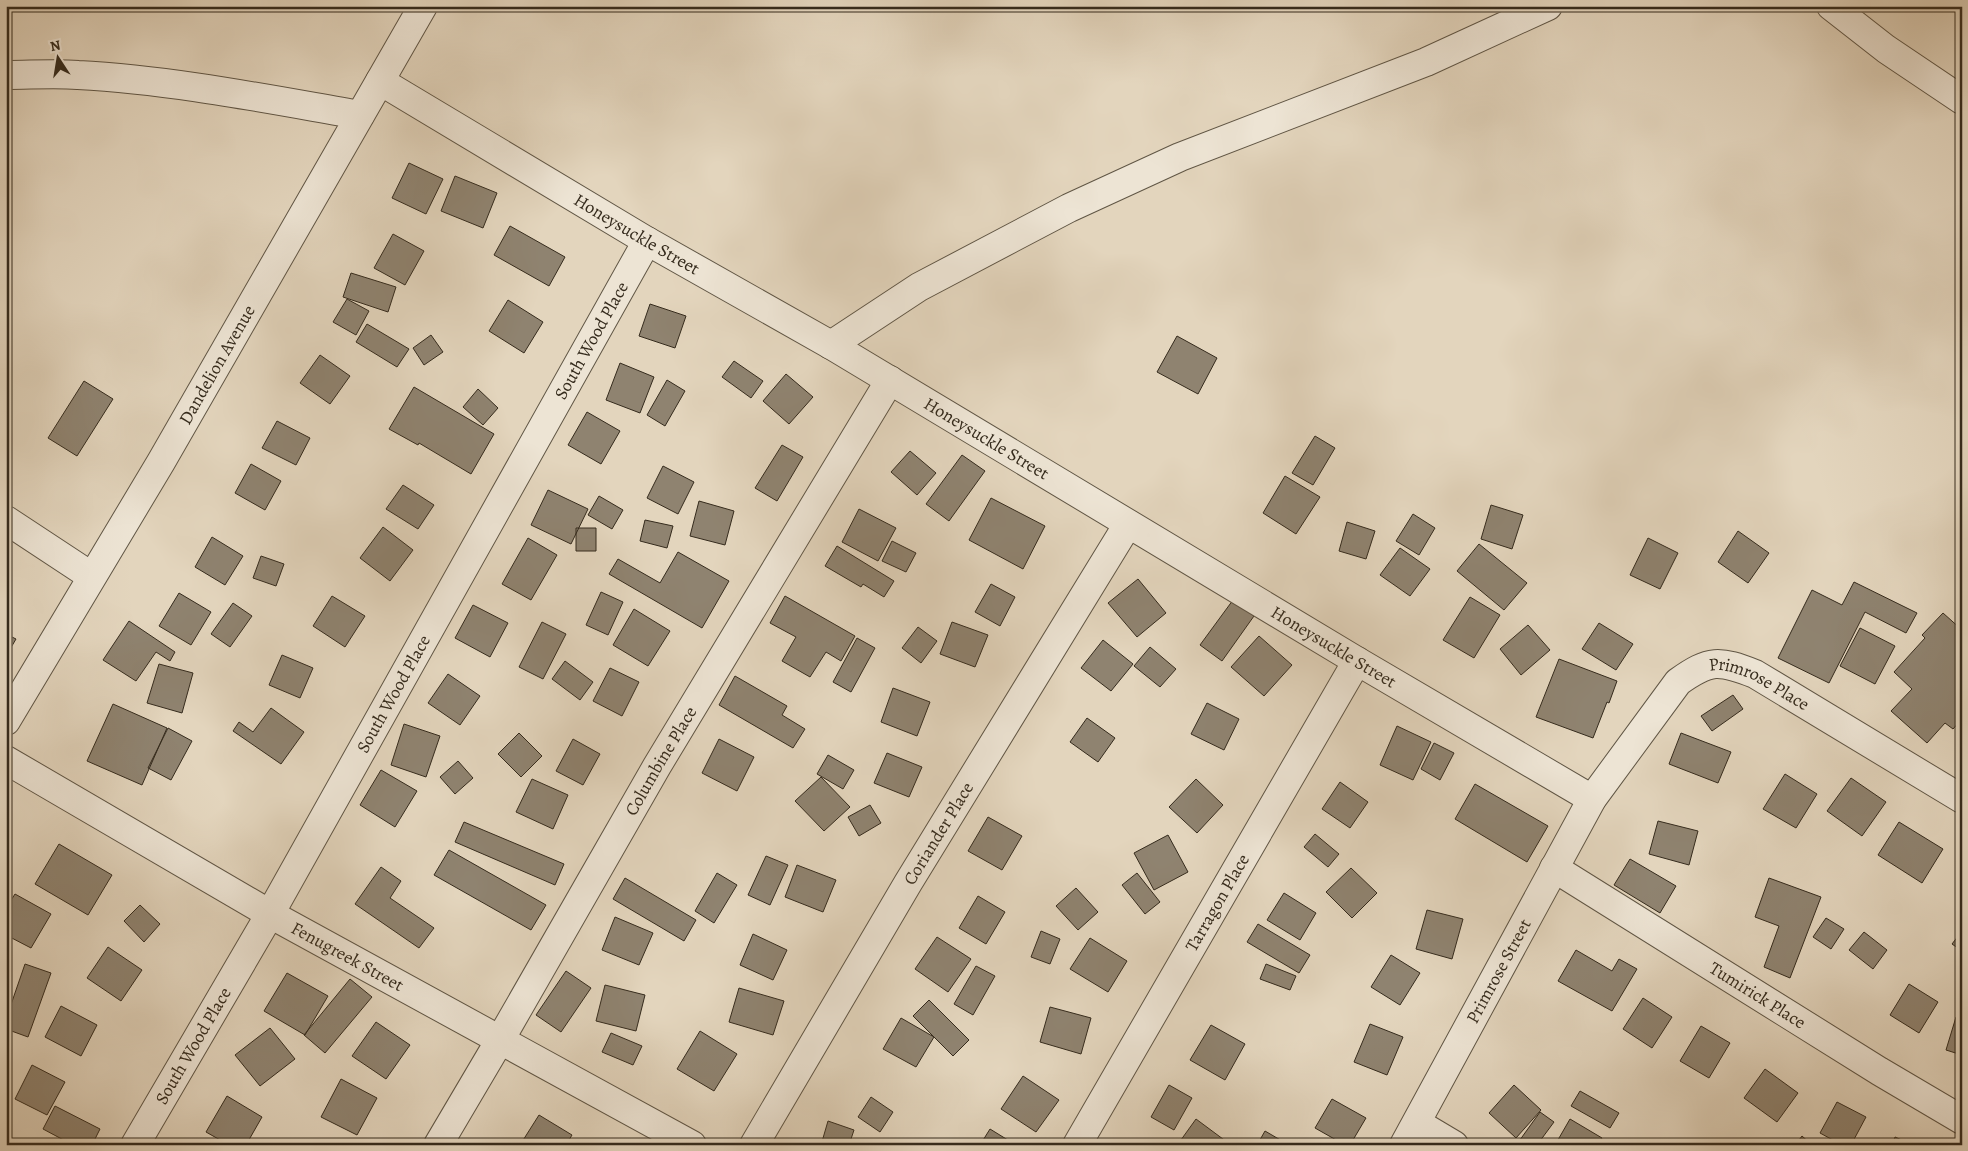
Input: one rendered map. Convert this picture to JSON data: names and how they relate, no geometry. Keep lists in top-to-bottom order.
{
  "streets": {
    "street": [
      "Honeysuckle Street",
      "South Wood Place",
      "Dandelion Avenue",
      "Primrose Place",
      "Columbine Place",
      "Coriander Place",
      "Tarragon Place",
      "Fenugreek Street",
      "Primrose Street",
      "Tumirick Place"
    ]
  },
  "crossings": [
    ["Honeysuckle Street", "South Wood Place"],
    ["Honeysuckle Street", "Dandelion Avenue"],
    ["Honeysuckle Street", "Primrose Place"],
    ["Honeysuckle Street", "Columbine Place"],
    ["Honeysuckle Street", "Coriander Place"],
    ["Honeysuckle Street", "Tarragon Place"],
    ["Honeysuckle Street", "Primrose Street"],
    ["South Wood Place", "Fenugreek Street"],
    ["Primrose Place", "Primrose Street"],
    ["Columbine Place", "Fenugreek Street"],
    ["Primrose Street", "Tumirick Place"]
  ],
  "north": "top"
}
